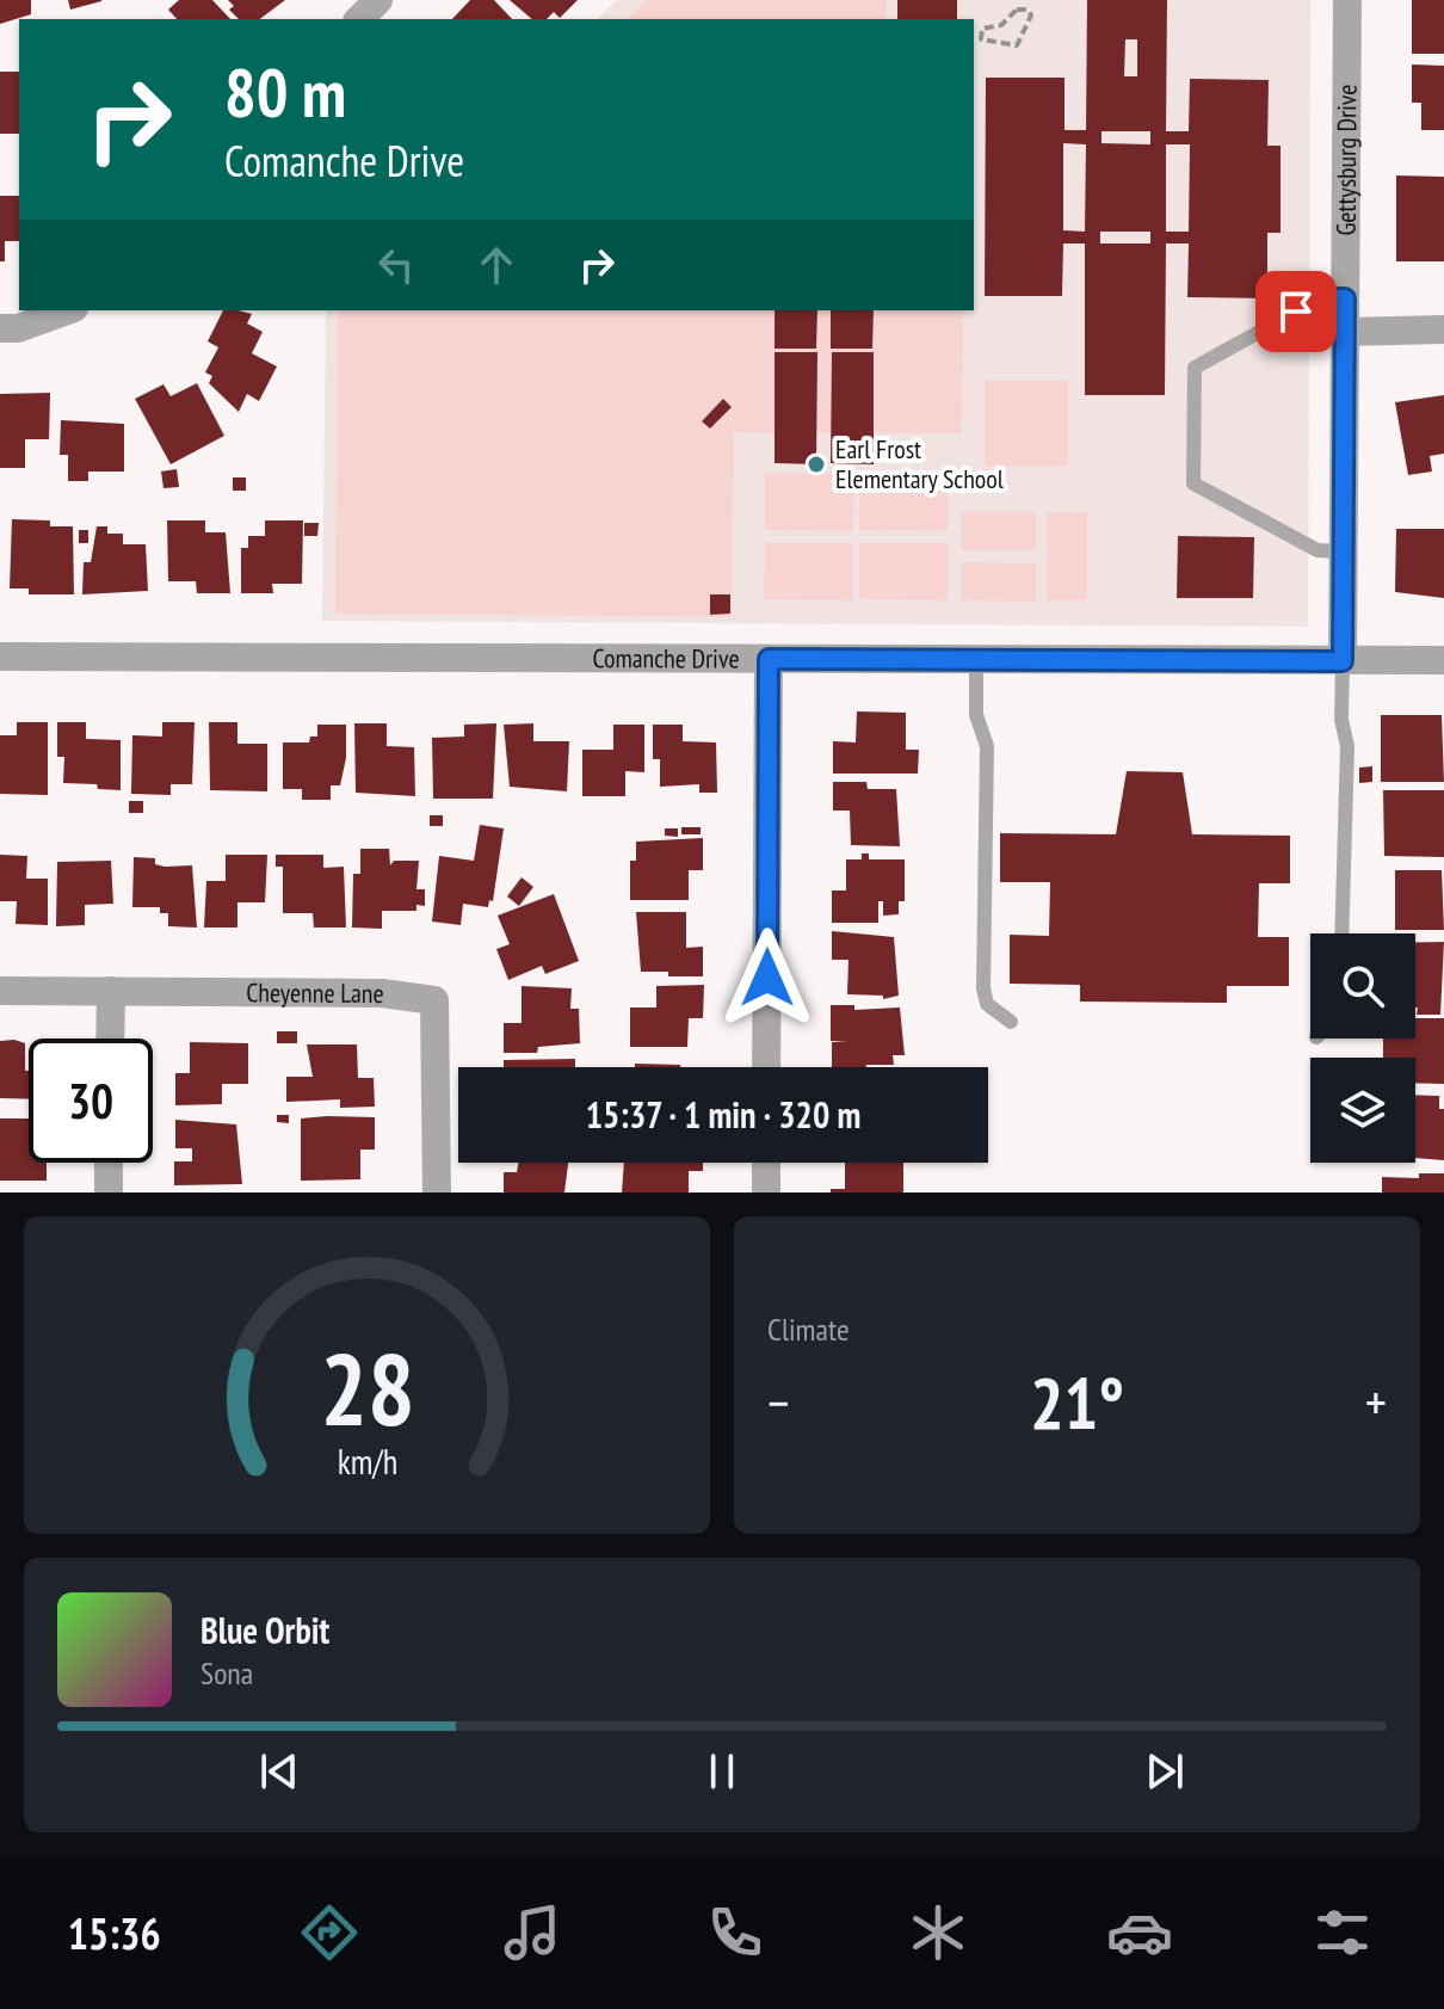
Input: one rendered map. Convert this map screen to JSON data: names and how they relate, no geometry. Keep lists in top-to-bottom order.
{
  "streets": {
    "street": ["Gettysburg Drive", "Comanche Drive", "Cheyenne Lane"]
  },
  "crossings": [
    ["Gettysburg Drive", "Comanche Drive"]
  ],
  "places": ["Earl Frost Elementary School"],
  "page": {
    "turn": ["80 m", "Comanche Drive"],
    "limit": "30",
    "trip": "15:37 · 1 min · 320 m",
    "tile": "Climate",
    "heat": ["−", "21°", "+"],
    "song": ["Blue Orbit", "Sona"],
    "tabs": "15:36",
    "gauge": ["28", "km/h"]
  }
}
